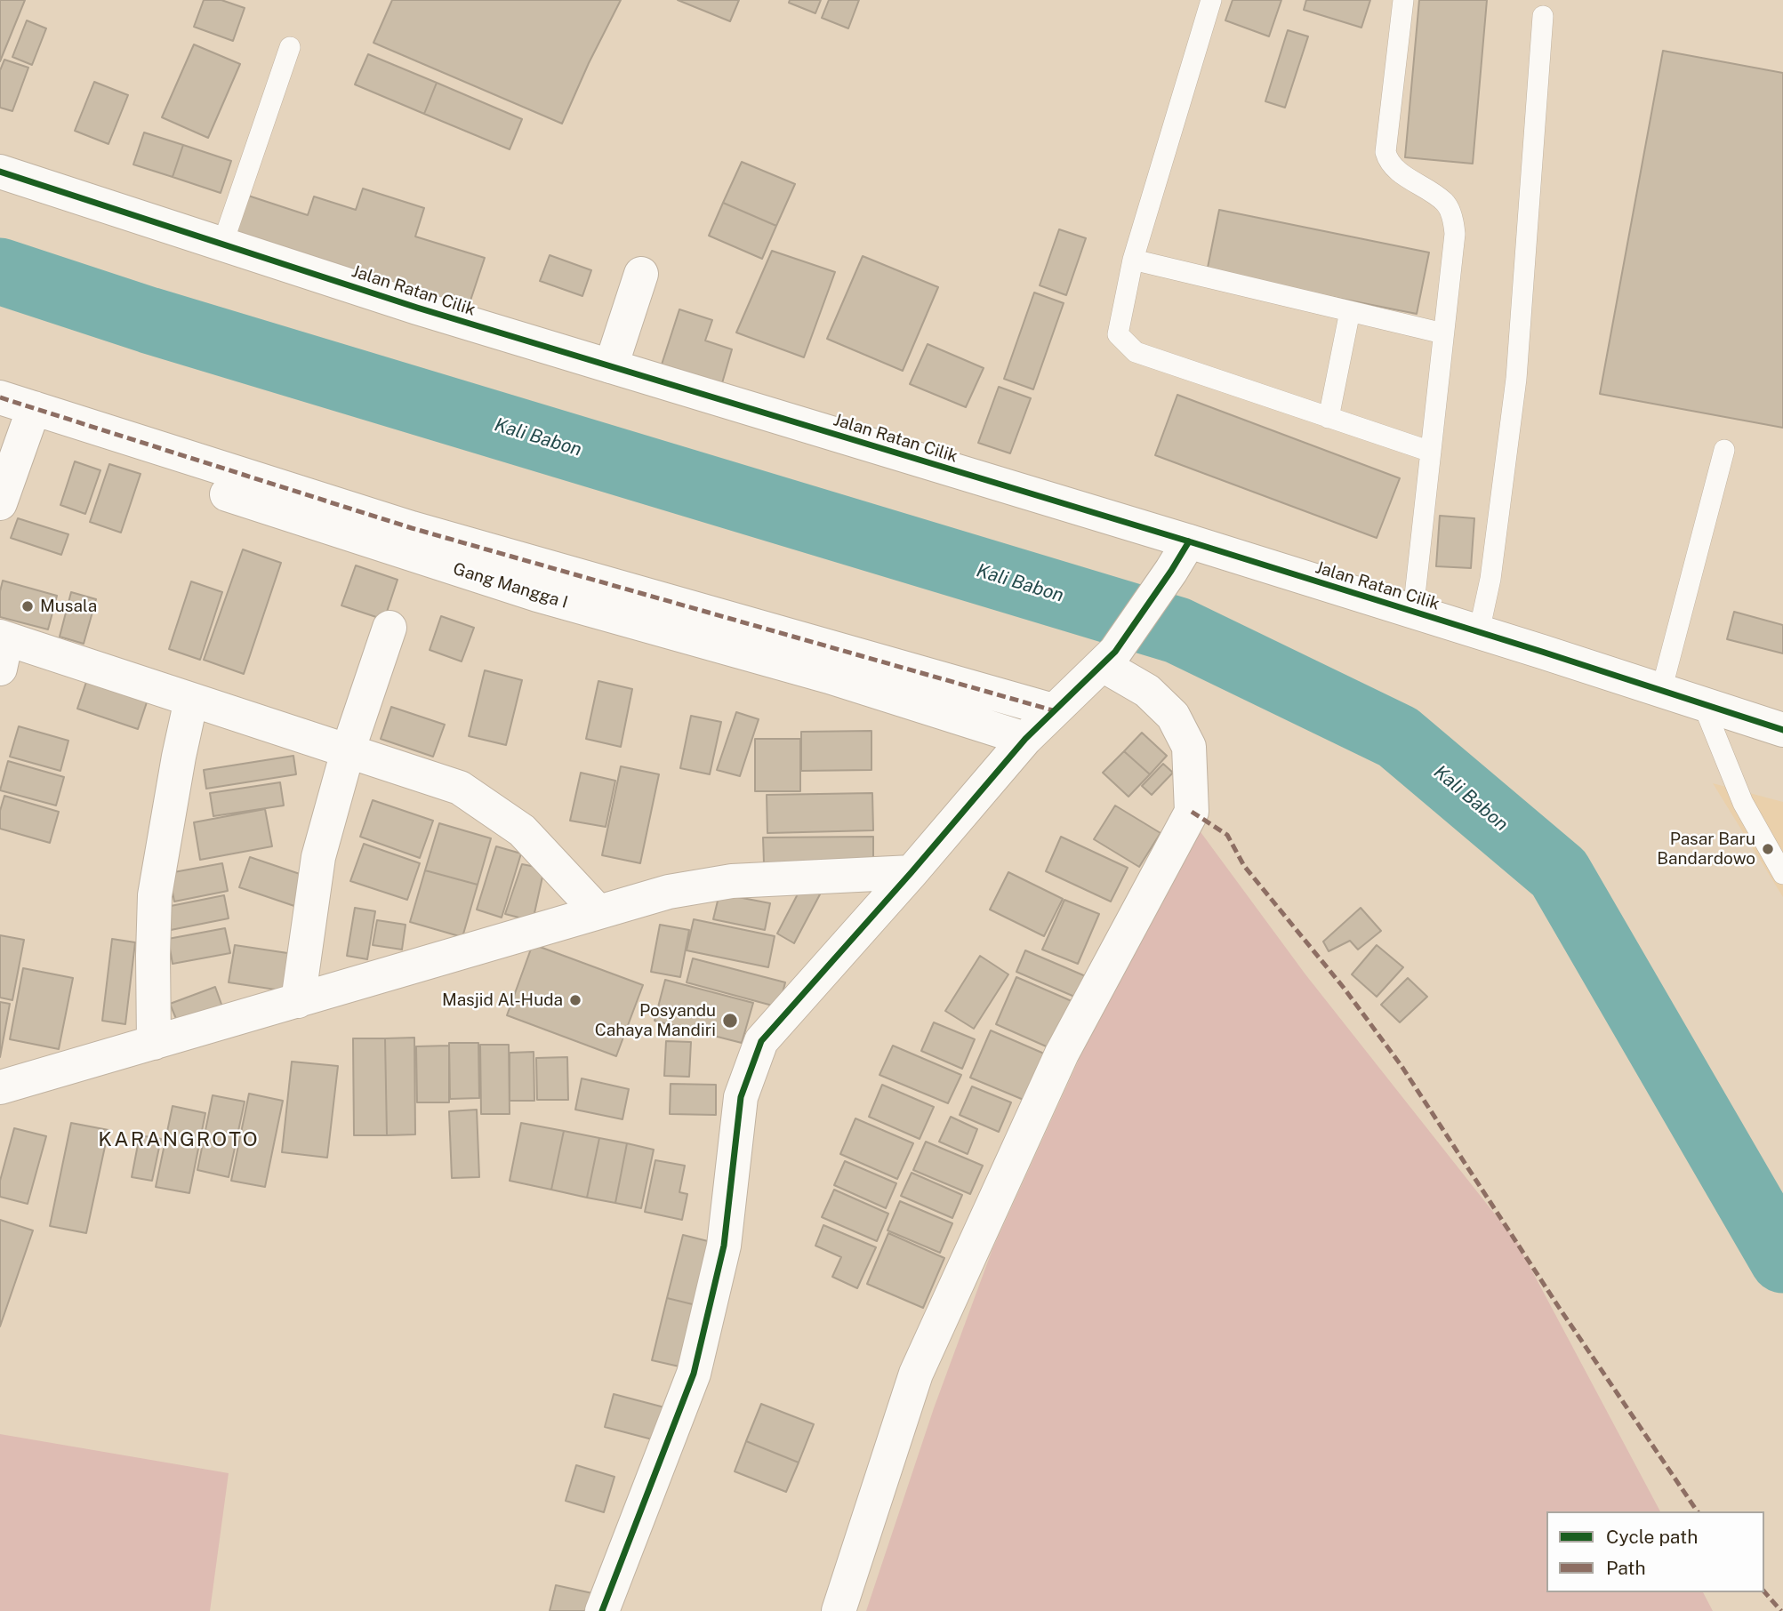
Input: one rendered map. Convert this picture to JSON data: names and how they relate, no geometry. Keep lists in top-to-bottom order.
{
  "streets": {
    "street": ["Jalan Ratan Cilik", "Gang Mangga I"]
  },
  "districts": ["KARANGROTO"],
  "water": ["Kali Babon"],
  "places": [
    "Musala",
    "Pasar Baru Bandardowo",
    "Masjid Al-Huda",
    "Posyandu Cahaya Mandiri"
  ],
  "legend": ["Cycle path", "Path"]
}
